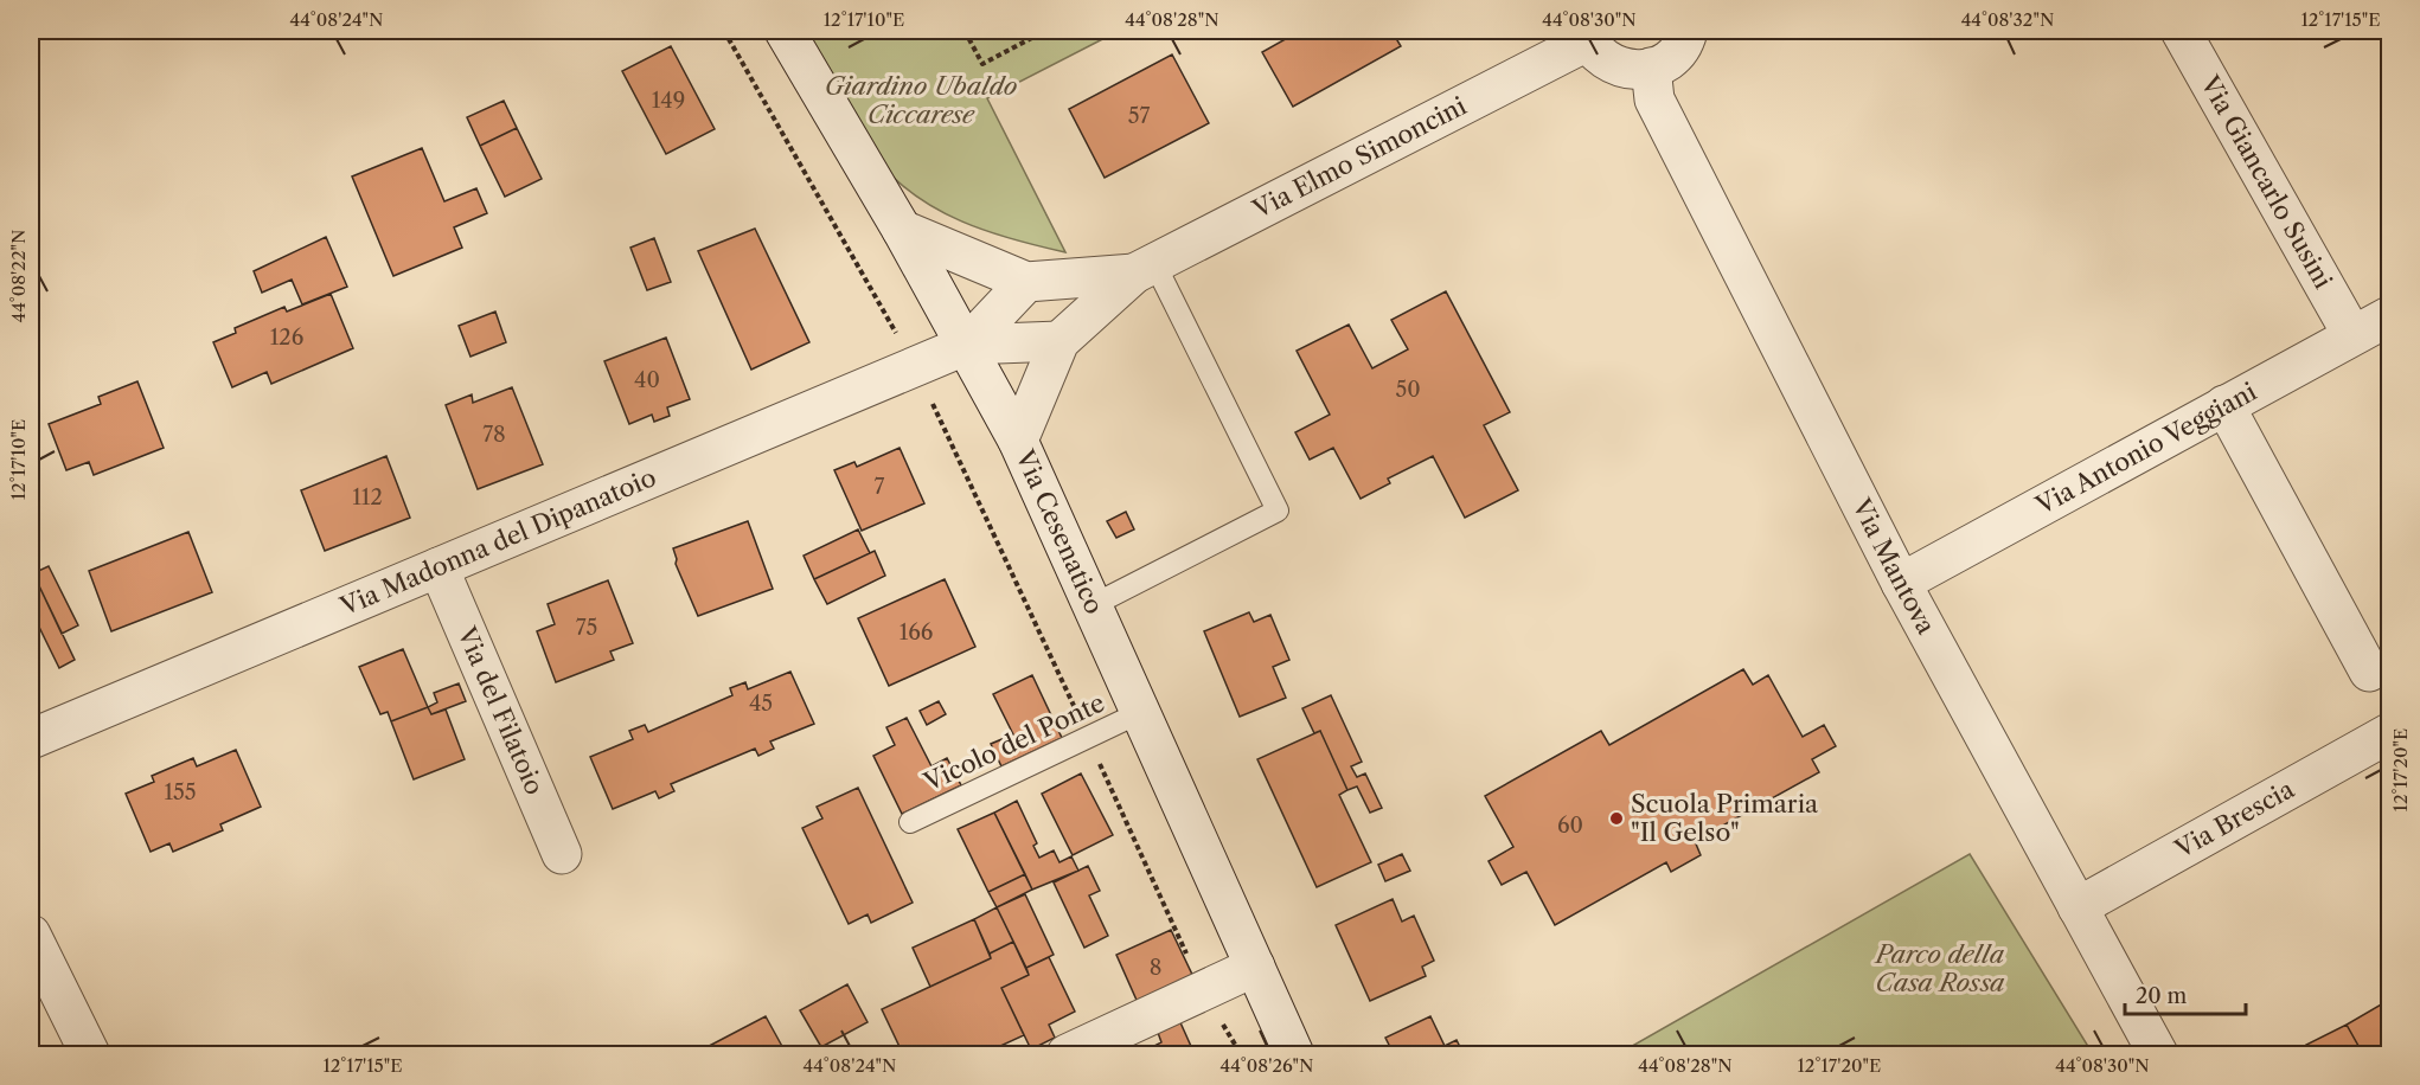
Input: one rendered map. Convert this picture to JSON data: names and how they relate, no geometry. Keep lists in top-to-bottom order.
{
  "streets": {
    "street": [
      "Via Elmo Simoncini",
      "Via Giancarlo Susini",
      "Via Antonio Veggiani",
      "Via Cesenatico",
      "Via Madonna del Dipanatoio",
      "Via Mantova",
      "Via del Filatoio",
      "Via Brescia"
    ],
    "lane": ["Vicolo del Ponte"]
  },
  "crossings": [
    ["Via Elmo Simoncini", "Via Cesenatico"],
    ["Via Giancarlo Susini", "Via Antonio Veggiani"],
    ["Via Antonio Veggiani", "Via Mantova"],
    ["Via Cesenatico", "Via Madonna del Dipanatoio"],
    ["Via Cesenatico", "Vicolo del Ponte"],
    ["Via Madonna del Dipanatoio", "Via del Filatoio"],
    ["Via Mantova", "Via Brescia"]
  ],
  "parks": ["Giardino Ubaldo Ciccarese", "Parco della Casa Rossa"],
  "places": ["Scuola Primaria \"Il Gelso\""],
  "house_numbers": [
    "149",
    "57",
    "126",
    "40",
    "50",
    "78",
    "7",
    "112",
    "75",
    "166",
    "45",
    "155",
    "60",
    "8"
  ],
  "scale_bar": "20 m",
  "coordinates": [
    "44°08'24\"N",
    "12°17'10\"E",
    "44°08'28\"N",
    "44°08'30\"N",
    "44°08'32\"N",
    "12°17'15\"E",
    "44°08'22\"N",
    "12°17'20\"E",
    "44°08'26\"N"
  ]
}
